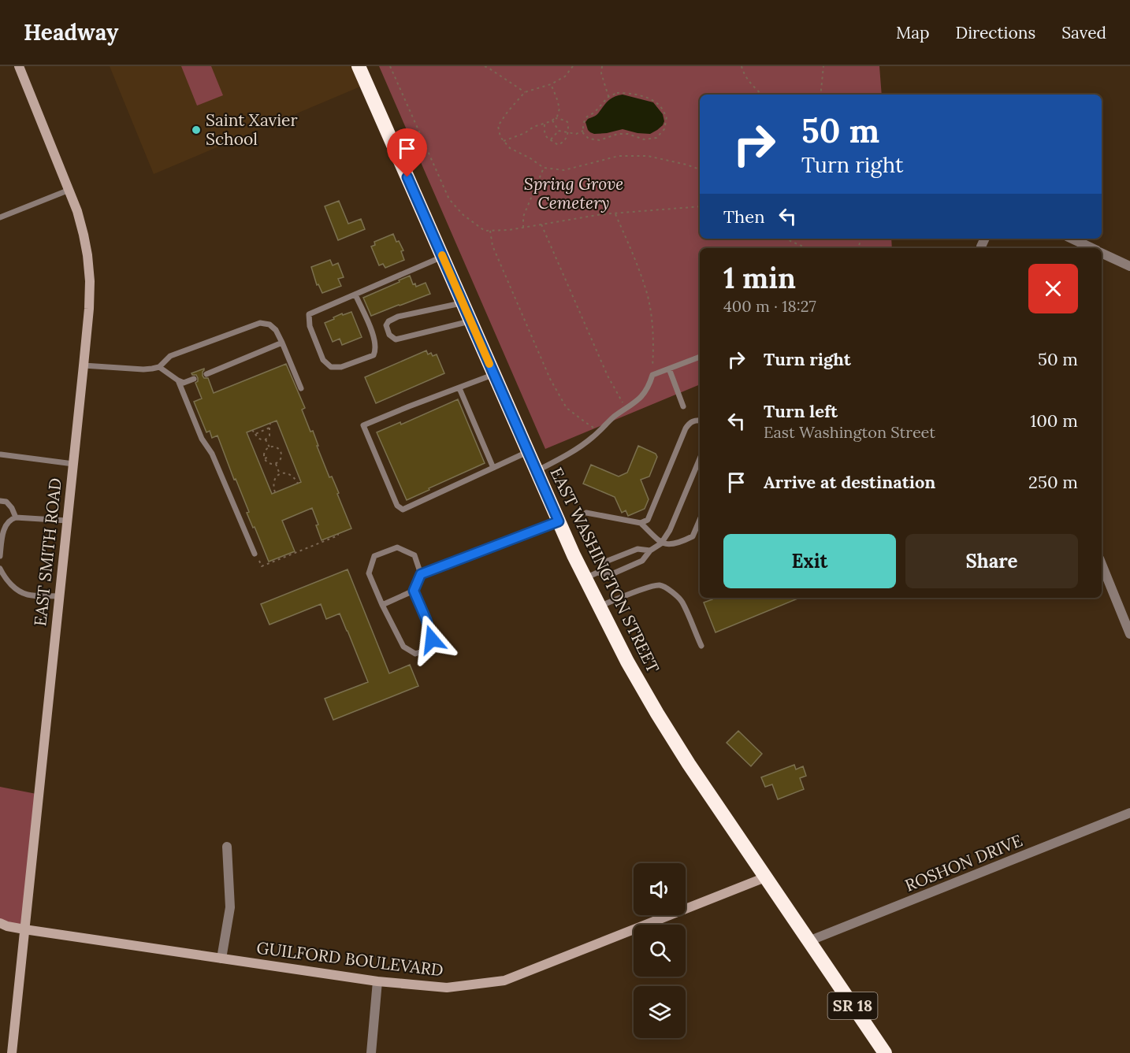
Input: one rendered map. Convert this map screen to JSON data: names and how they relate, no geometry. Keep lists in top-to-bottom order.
{
  "streets": {
    "highway": ["EAST WASHINGTON STREET", "SR 18"],
    "street": ["EAST SMITH ROAD", "ROSHON DRIVE", "GUILFORD BOULEVARD"]
  },
  "crossings": [
    ["EAST SMITH ROAD", "GUILFORD BOULEVARD"],
    ["EAST WASHINGTON STREET", "ROSHON DRIVE"],
    ["EAST WASHINGTON STREET", "GUILFORD BOULEVARD"]
  ],
  "parks": ["Spring Grove Cemetery"],
  "places": ["Saint Xavier School"],
  "page": {
    "header": "Headway",
    "nav": ["Map", "Directions", "Saved"],
    "turn": ["50 m", "Turn right"],
    "then": "Then",
    "heading": ["1 min", "400 m · 18:27"],
    "list": [
      {
        "name": "Turn right",
        "value": "50 m"
      },
      {
        "name": "Turn left",
        "note": "East Washington Street",
        "value": "100 m"
      },
      {
        "name": "Arrive at destination",
        "value": "250 m"
      }
    ],
    "buttons": ["Exit", "Share"]
  }
}
